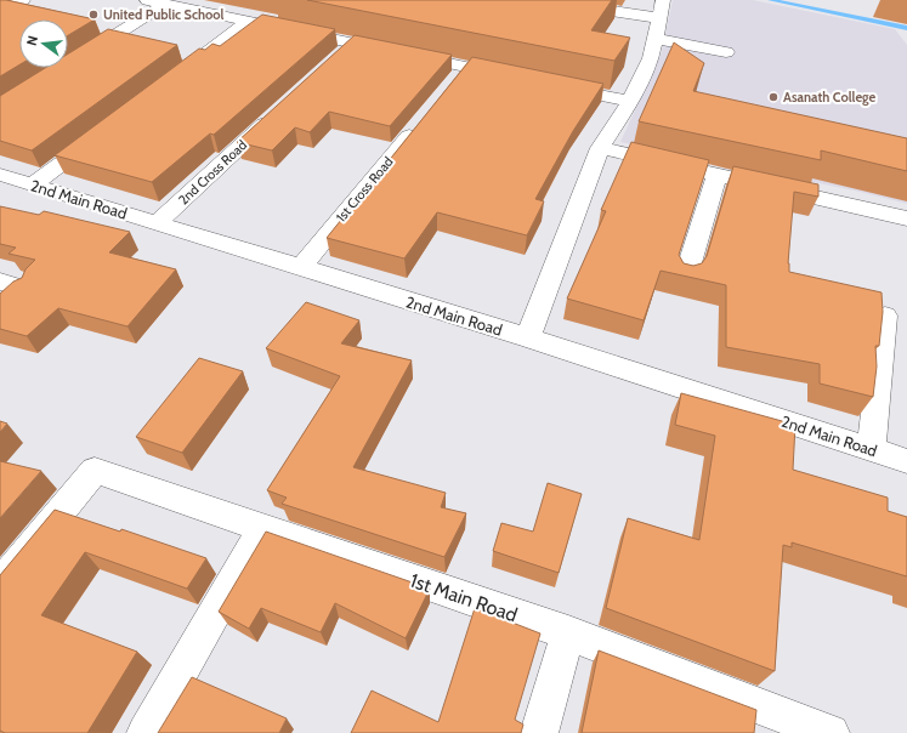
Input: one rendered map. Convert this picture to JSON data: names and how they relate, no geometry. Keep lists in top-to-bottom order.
{
  "streets": {
    "street": [
      "2nd Cross Road",
      "1st Cross Road",
      "2nd Main Road",
      "1st Main Road"
    ]
  },
  "crossings": [
    ["2nd Cross Road", "2nd Main Road"],
    ["1st Cross Road", "2nd Main Road"]
  ],
  "places": ["United Public School", "Asanath College"],
  "north": "left"
}
